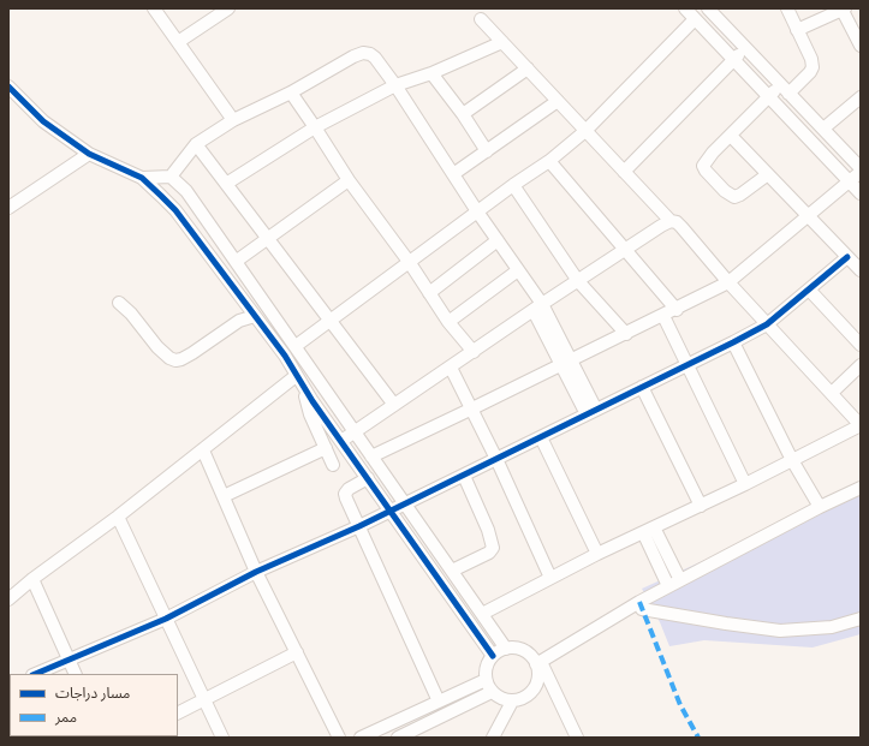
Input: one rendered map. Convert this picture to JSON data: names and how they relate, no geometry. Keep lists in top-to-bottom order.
{
  "legend": ["مسار دراجات", "ممر"]
}
